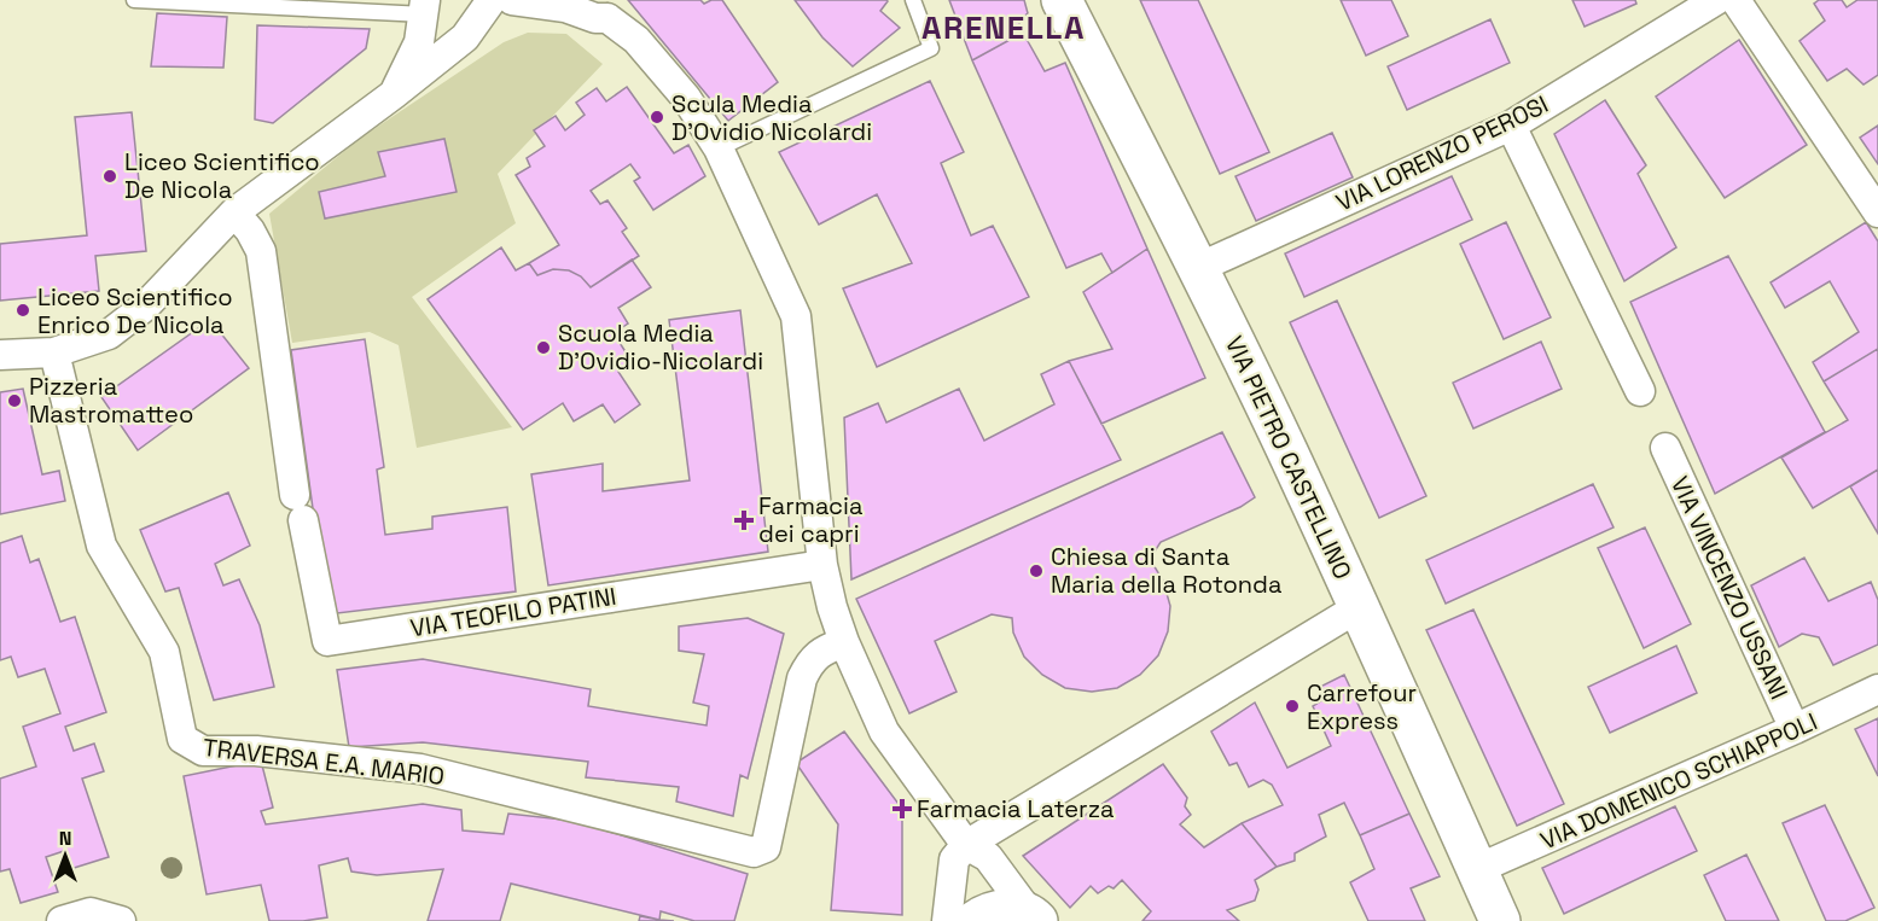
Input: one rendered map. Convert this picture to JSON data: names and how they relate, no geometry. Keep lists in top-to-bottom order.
{
  "streets": {
    "street": [
      "VIA LORENZO PEROSI",
      "VIA PIETRO CASTELLINO",
      "VIA VINCENZO USSANI",
      "VIA TEOFILO PATINI",
      "TRAVERSA E.A. MARIO",
      "VIA DOMENICO SCHIAPPOLI"
    ]
  },
  "crossings": [
    ["VIA LORENZO PEROSI", "VIA PIETRO CASTELLINO"],
    ["VIA PIETRO CASTELLINO", "VIA DOMENICO SCHIAPPOLI"],
    ["VIA VINCENZO USSANI", "VIA DOMENICO SCHIAPPOLI"]
  ],
  "districts": ["ARENELLA"],
  "places": {
    "other": [
      "Scula Media D'Ovidio Nicolardi",
      "Liceo Scientifico De Nicola",
      "Liceo Scientifico Enrico De Nicola",
      "Scuola Media D'Ovidio-Nicolardi",
      "Pizzeria Mastromatteo",
      "Chiesa di Santa Maria della Rotonda",
      "Carrefour Express"
    ],
    "health": ["Farmacia dei capri", "Farmacia Laterza"]
  },
  "north": "top"
}
